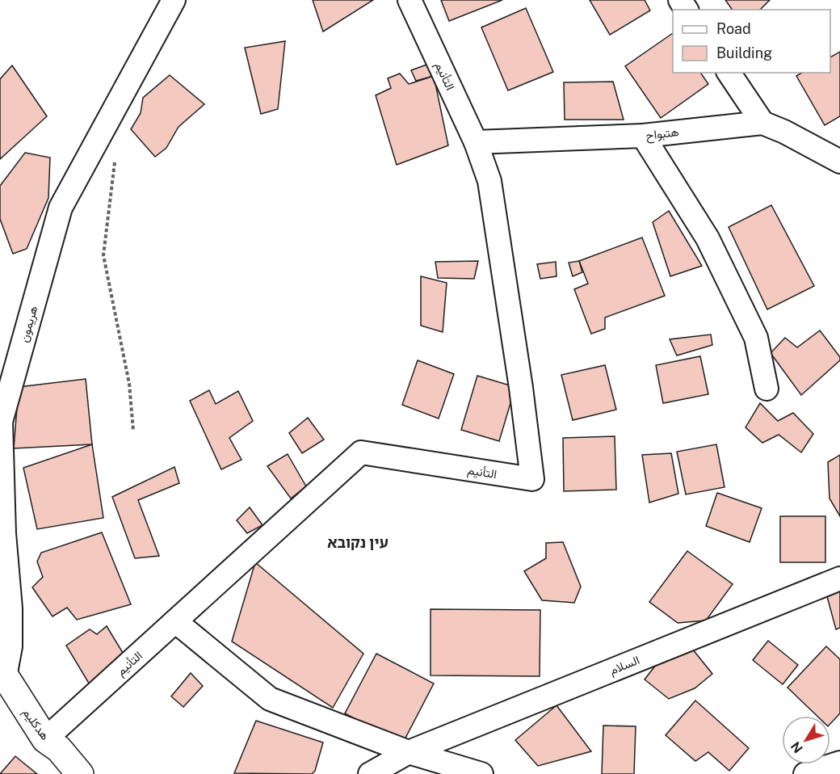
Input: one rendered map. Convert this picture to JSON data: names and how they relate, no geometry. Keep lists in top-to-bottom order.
{
  "streets": {
    "street": [
      "التأنيم",
      "هتبواح",
      "هريمون",
      "السلام",
      "هدكليم"
    ]
  },
  "crossings": [
    ["التأنيم", "هتبواح"],
    ["التأنيم", "هدكليم"],
    ["هريمون", "هدكليم"]
  ],
  "districts": ["עין נקובא"],
  "legend": ["Road", "Building"],
  "north": "bottom left"
}
